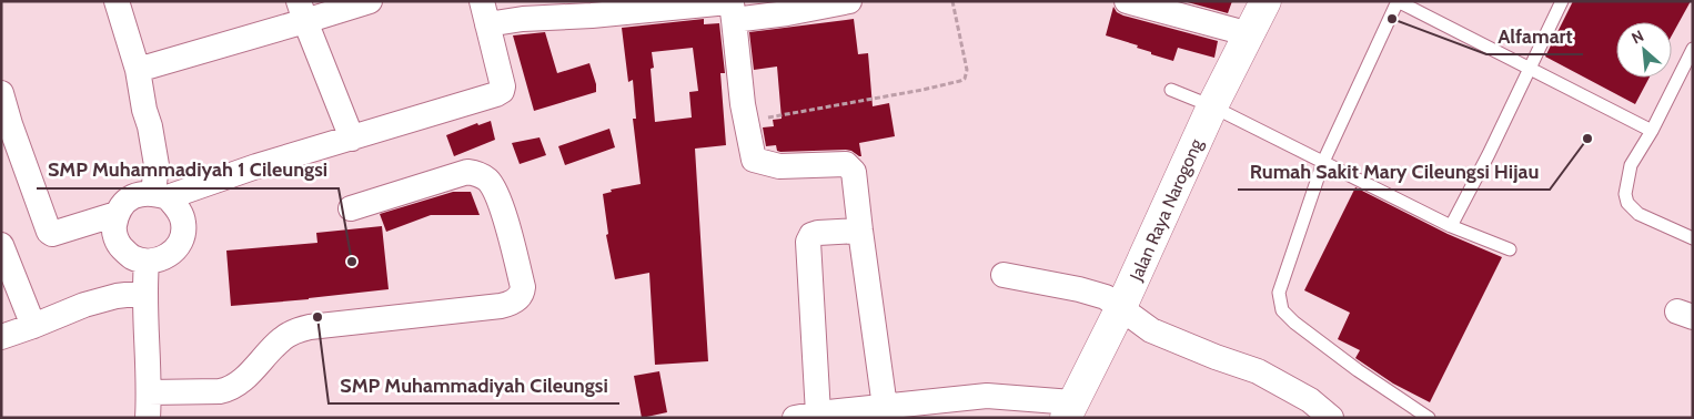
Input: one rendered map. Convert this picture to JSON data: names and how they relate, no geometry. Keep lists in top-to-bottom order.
{
  "streets": {
    "main road": ["Jalan Raya Narogong"]
  },
  "places": [
    "Alfamart",
    "Rumah Sakit Mary Cileungsi Hijau",
    "SMP Muhammadiyah 1 Cileungsi",
    "SMP Muhammadiyah Cileungsi"
  ],
  "north": "top left"
}
